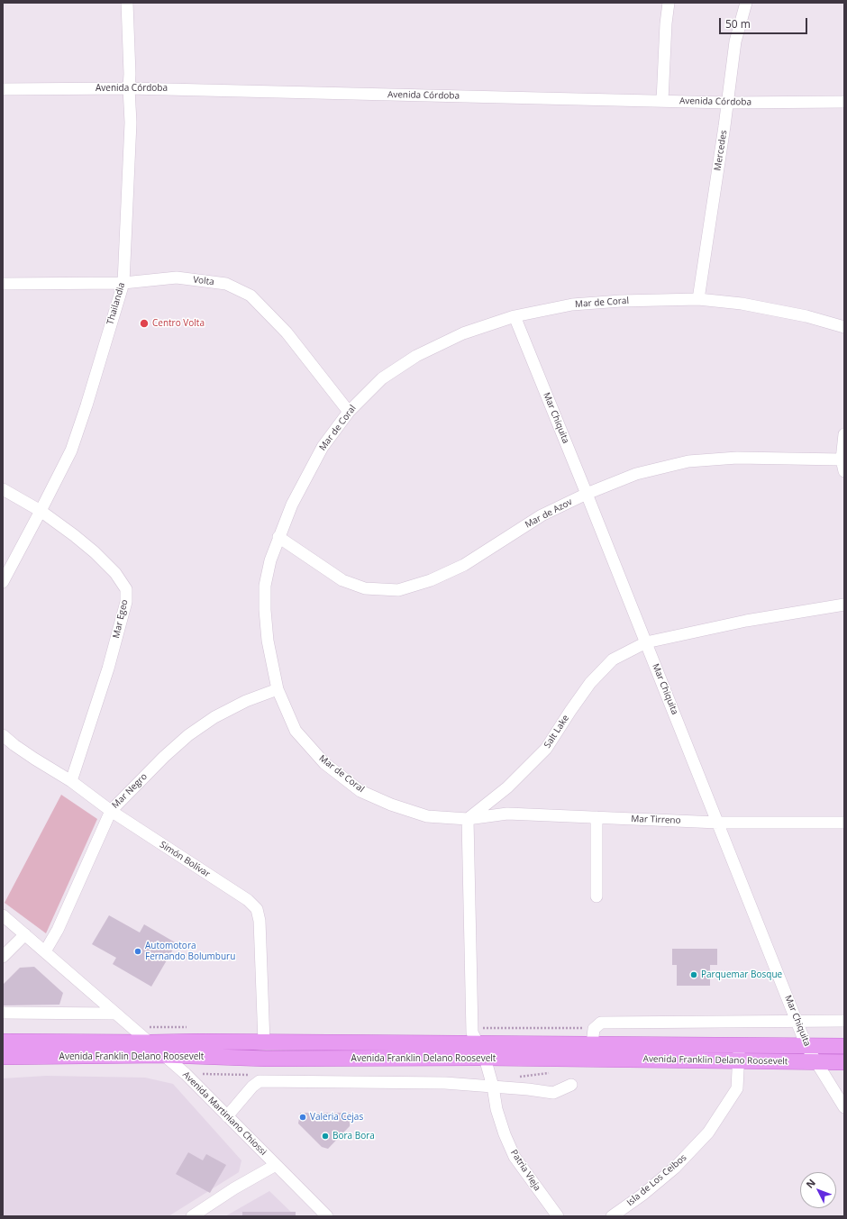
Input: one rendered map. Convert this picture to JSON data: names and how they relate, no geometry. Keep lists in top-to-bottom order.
{
  "streets": {
    "main road": ["Avenida Franklin Delano Roosevelt"],
    "street": [
      "Avenida Córdoba",
      "Mercedes",
      "Volta",
      "Mar de Coral",
      "Thailandia",
      "Mar Chiquita",
      "Mar de Azov",
      "Mar Egeo",
      "Salt Lake",
      "Mar Negro",
      "Mar Tirreno",
      "Simón Bolívar",
      "Avenida Martiniano Chiossi",
      "Patria Vieja",
      "Isla de Los Ceibos"
    ]
  },
  "crossings": [
    ["Avenida Córdoba", "Mercedes"],
    ["Avenida Córdoba", "Thailandia"],
    ["Mercedes", "Mar de Coral"],
    ["Volta", "Mar de Coral"],
    ["Volta", "Thailandia"],
    ["Mar de Coral", "Mar Chiquita"],
    ["Mar de Coral", "Mar de Azov"],
    ["Mar de Coral", "Salt Lake"],
    ["Mar de Coral", "Mar Negro"],
    ["Mar de Coral", "Mar Tirreno"],
    ["Thailandia", "Mar Egeo"],
    ["Mar Chiquita", "Mar de Azov"],
    ["Mar Chiquita", "Salt Lake"],
    ["Mar Chiquita", "Mar Tirreno"],
    ["Mar Chiquita", "Avenida Franklin Delano Roosevelt"],
    ["Mar Egeo", "Simón Bolívar"],
    ["Salt Lake", "Mar Tirreno"],
    ["Mar Negro", "Simón Bolívar"],
    ["Mar Negro", "Avenida Martiniano Chiossi"],
    ["Simón Bolívar", "Avenida Franklin Delano Roosevelt"],
    ["Avenida Franklin Delano Roosevelt", "Avenida Martiniano Chiossi"],
    ["Avenida Franklin Delano Roosevelt", "Patria Vieja"],
    ["Avenida Franklin Delano Roosevelt", "Isla de Los Ceibos"]
  ],
  "places": [
    "Centro Volta",
    "Automotora Fernando Bolumburu",
    "Parquemar Bosque",
    "Valeria Cejas",
    "Bora Bora"
  ],
  "scale_bar": "50 m",
  "north": "top left"
}
